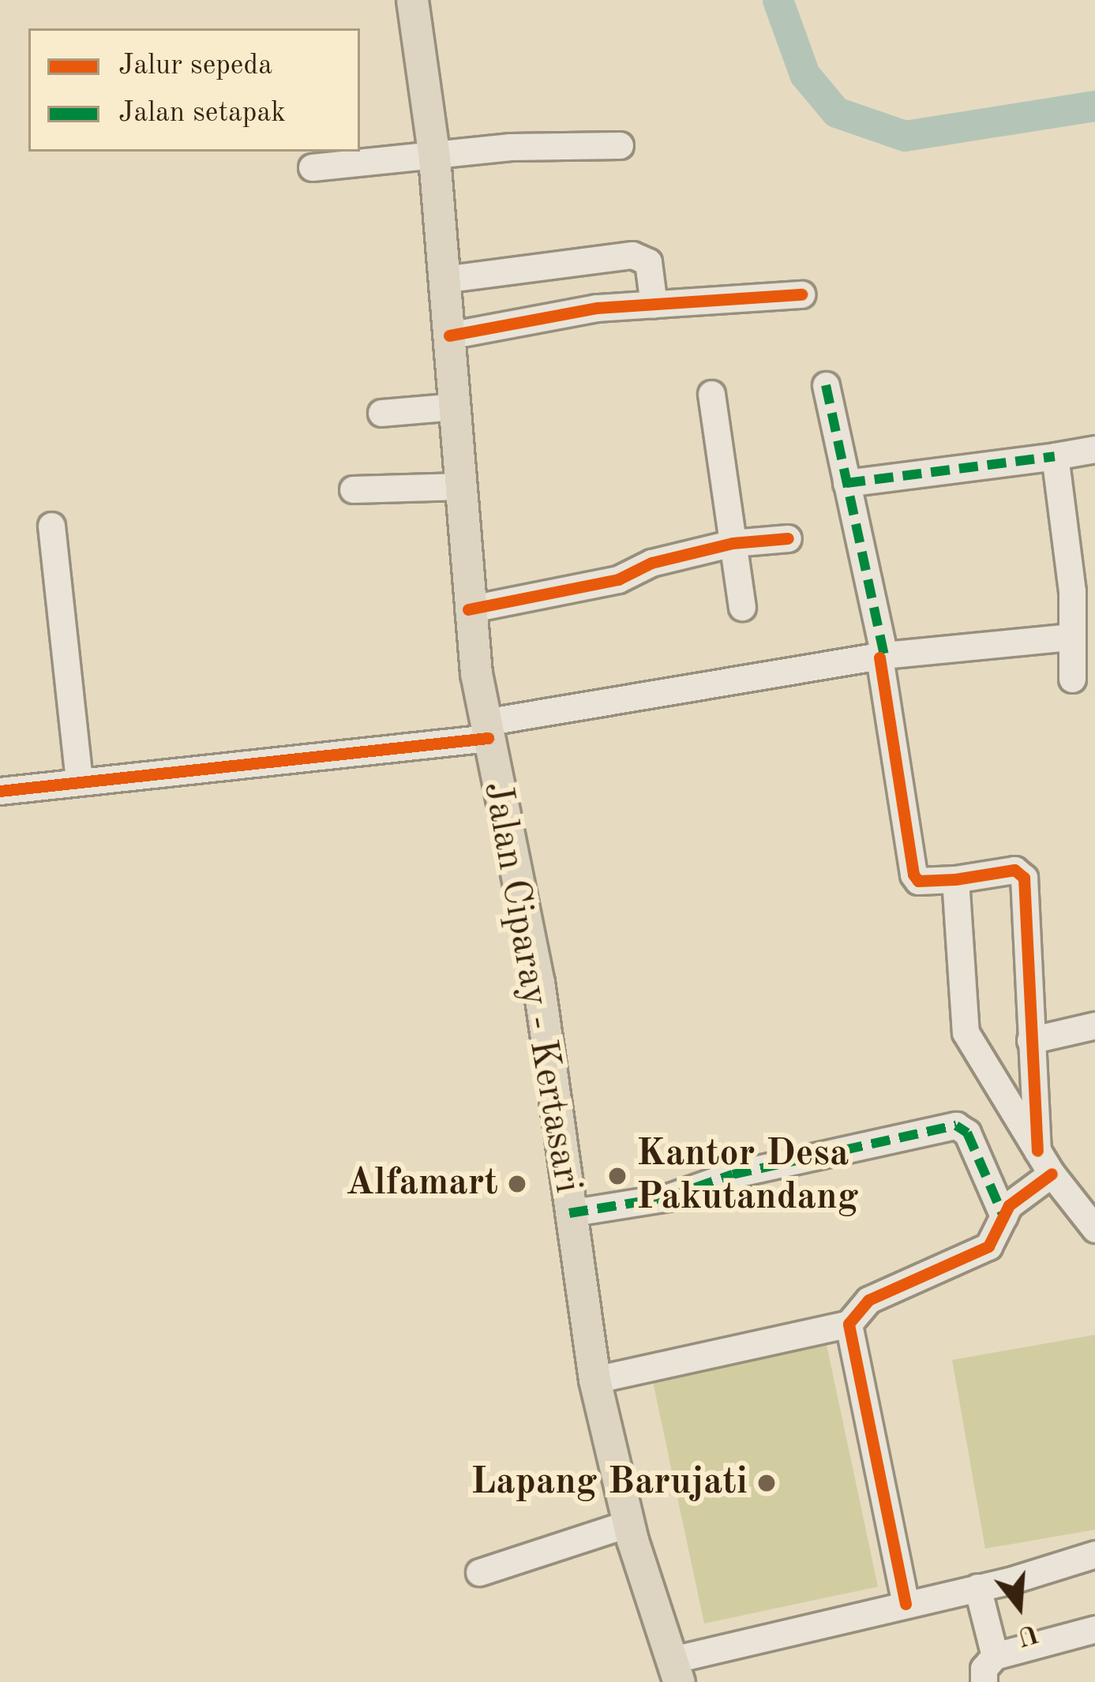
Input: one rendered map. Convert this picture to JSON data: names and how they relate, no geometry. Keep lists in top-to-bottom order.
{
  "streets": {
    "main road": ["Jalan Ciparay - Kertasari"]
  },
  "places": ["Kantor Desa Pakutandang", "Alfamart", "Lapang Barujati"],
  "legend": ["Jalur sepeda", "Jalan setapak"],
  "north": "bottom"
}
